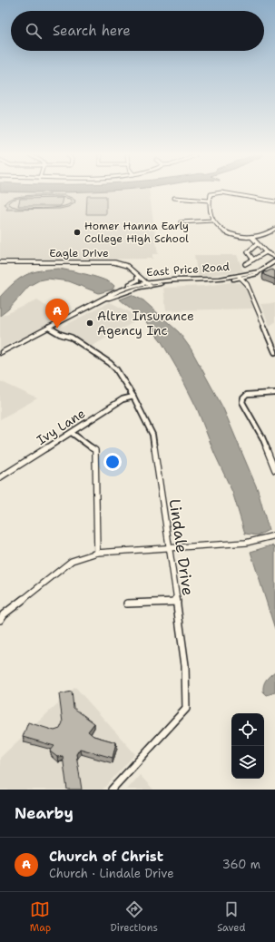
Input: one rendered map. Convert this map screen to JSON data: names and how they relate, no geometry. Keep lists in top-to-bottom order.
{
  "streets": {
    "main road": ["East Price Road"],
    "street": ["Eagle Drive", "Ivy Lane", "Lindale Drive"]
  },
  "crossings": [
    ["Eagle Drive", "East Price Road"],
    ["East Price Road", "Lindale Drive"],
    ["Ivy Lane", "Lindale Drive"]
  ],
  "places": ["Homer Hanna Early College High School", "Altre Insurance Agency Inc"],
  "page": {
    "search": "Search here",
    "pins": "A",
    "heading": "Nearby",
    "list": [
      {
        "mark": "A",
        "name": "Church of Christ",
        "note": "Church · Lindale Drive",
        "value": "360 m"
      }
    ],
    "nav": ["Map", "Directions", "Saved"]
  }
}
